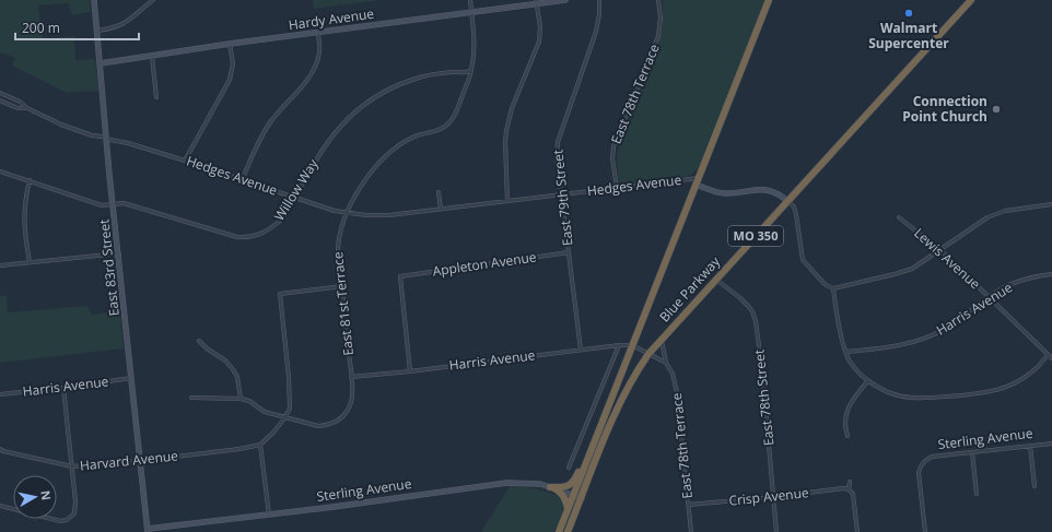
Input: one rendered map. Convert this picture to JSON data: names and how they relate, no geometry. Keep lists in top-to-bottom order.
{
  "streets": {
    "highway": ["MO 350", "Blue Parkway"],
    "street": [
      "Hardy Avenue",
      "East 78th Terrace",
      "Hedges Avenue",
      "Willow Way",
      "East 79th Street",
      "Lewis Avenue",
      "Appleton Avenue",
      "East 83rd Street",
      "East 81st Terrace",
      "Harris Avenue",
      "East 78th Street",
      "Sterling Avenue",
      "Harvard Avenue",
      "Crisp Avenue"
    ]
  },
  "crossings": [
    ["Hardy Avenue", "East 83rd Street"],
    ["Hardy Avenue", "East 81st Terrace"],
    ["East 78th Terrace", "Hedges Avenue"],
    ["East 78th Terrace", "Blue Parkway"],
    ["East 78th Terrace", "Crisp Avenue"],
    ["Hedges Avenue", "Willow Way"],
    ["Hedges Avenue", "East 79th Street"],
    ["Hedges Avenue", "East 83rd Street"],
    ["Hedges Avenue", "Blue Parkway"],
    ["Hedges Avenue", "East 81st Terrace"],
    ["Willow Way", "East 83rd Street"],
    ["Willow Way", "East 81st Terrace"],
    ["East 79th Street", "Appleton Avenue"],
    ["East 79th Street", "Harris Avenue"],
    ["Lewis Avenue", "Harris Avenue"],
    ["Appleton Avenue", "Harris Avenue"],
    ["East 83rd Street", "Harris Avenue"],
    ["East 83rd Street", "Sterling Avenue"],
    ["East 83rd Street", "Harvard Avenue"],
    ["Blue Parkway", "Harris Avenue"],
    ["Blue Parkway", "East 78th Street"],
    ["Blue Parkway", "Sterling Avenue"],
    ["East 81st Terrace", "Harris Avenue"],
    ["East 78th Street", "Crisp Avenue"]
  ],
  "places": ["Walmart Supercenter", "Connection Point Church"],
  "scale_bar": "200 m",
  "north": "right"
}
